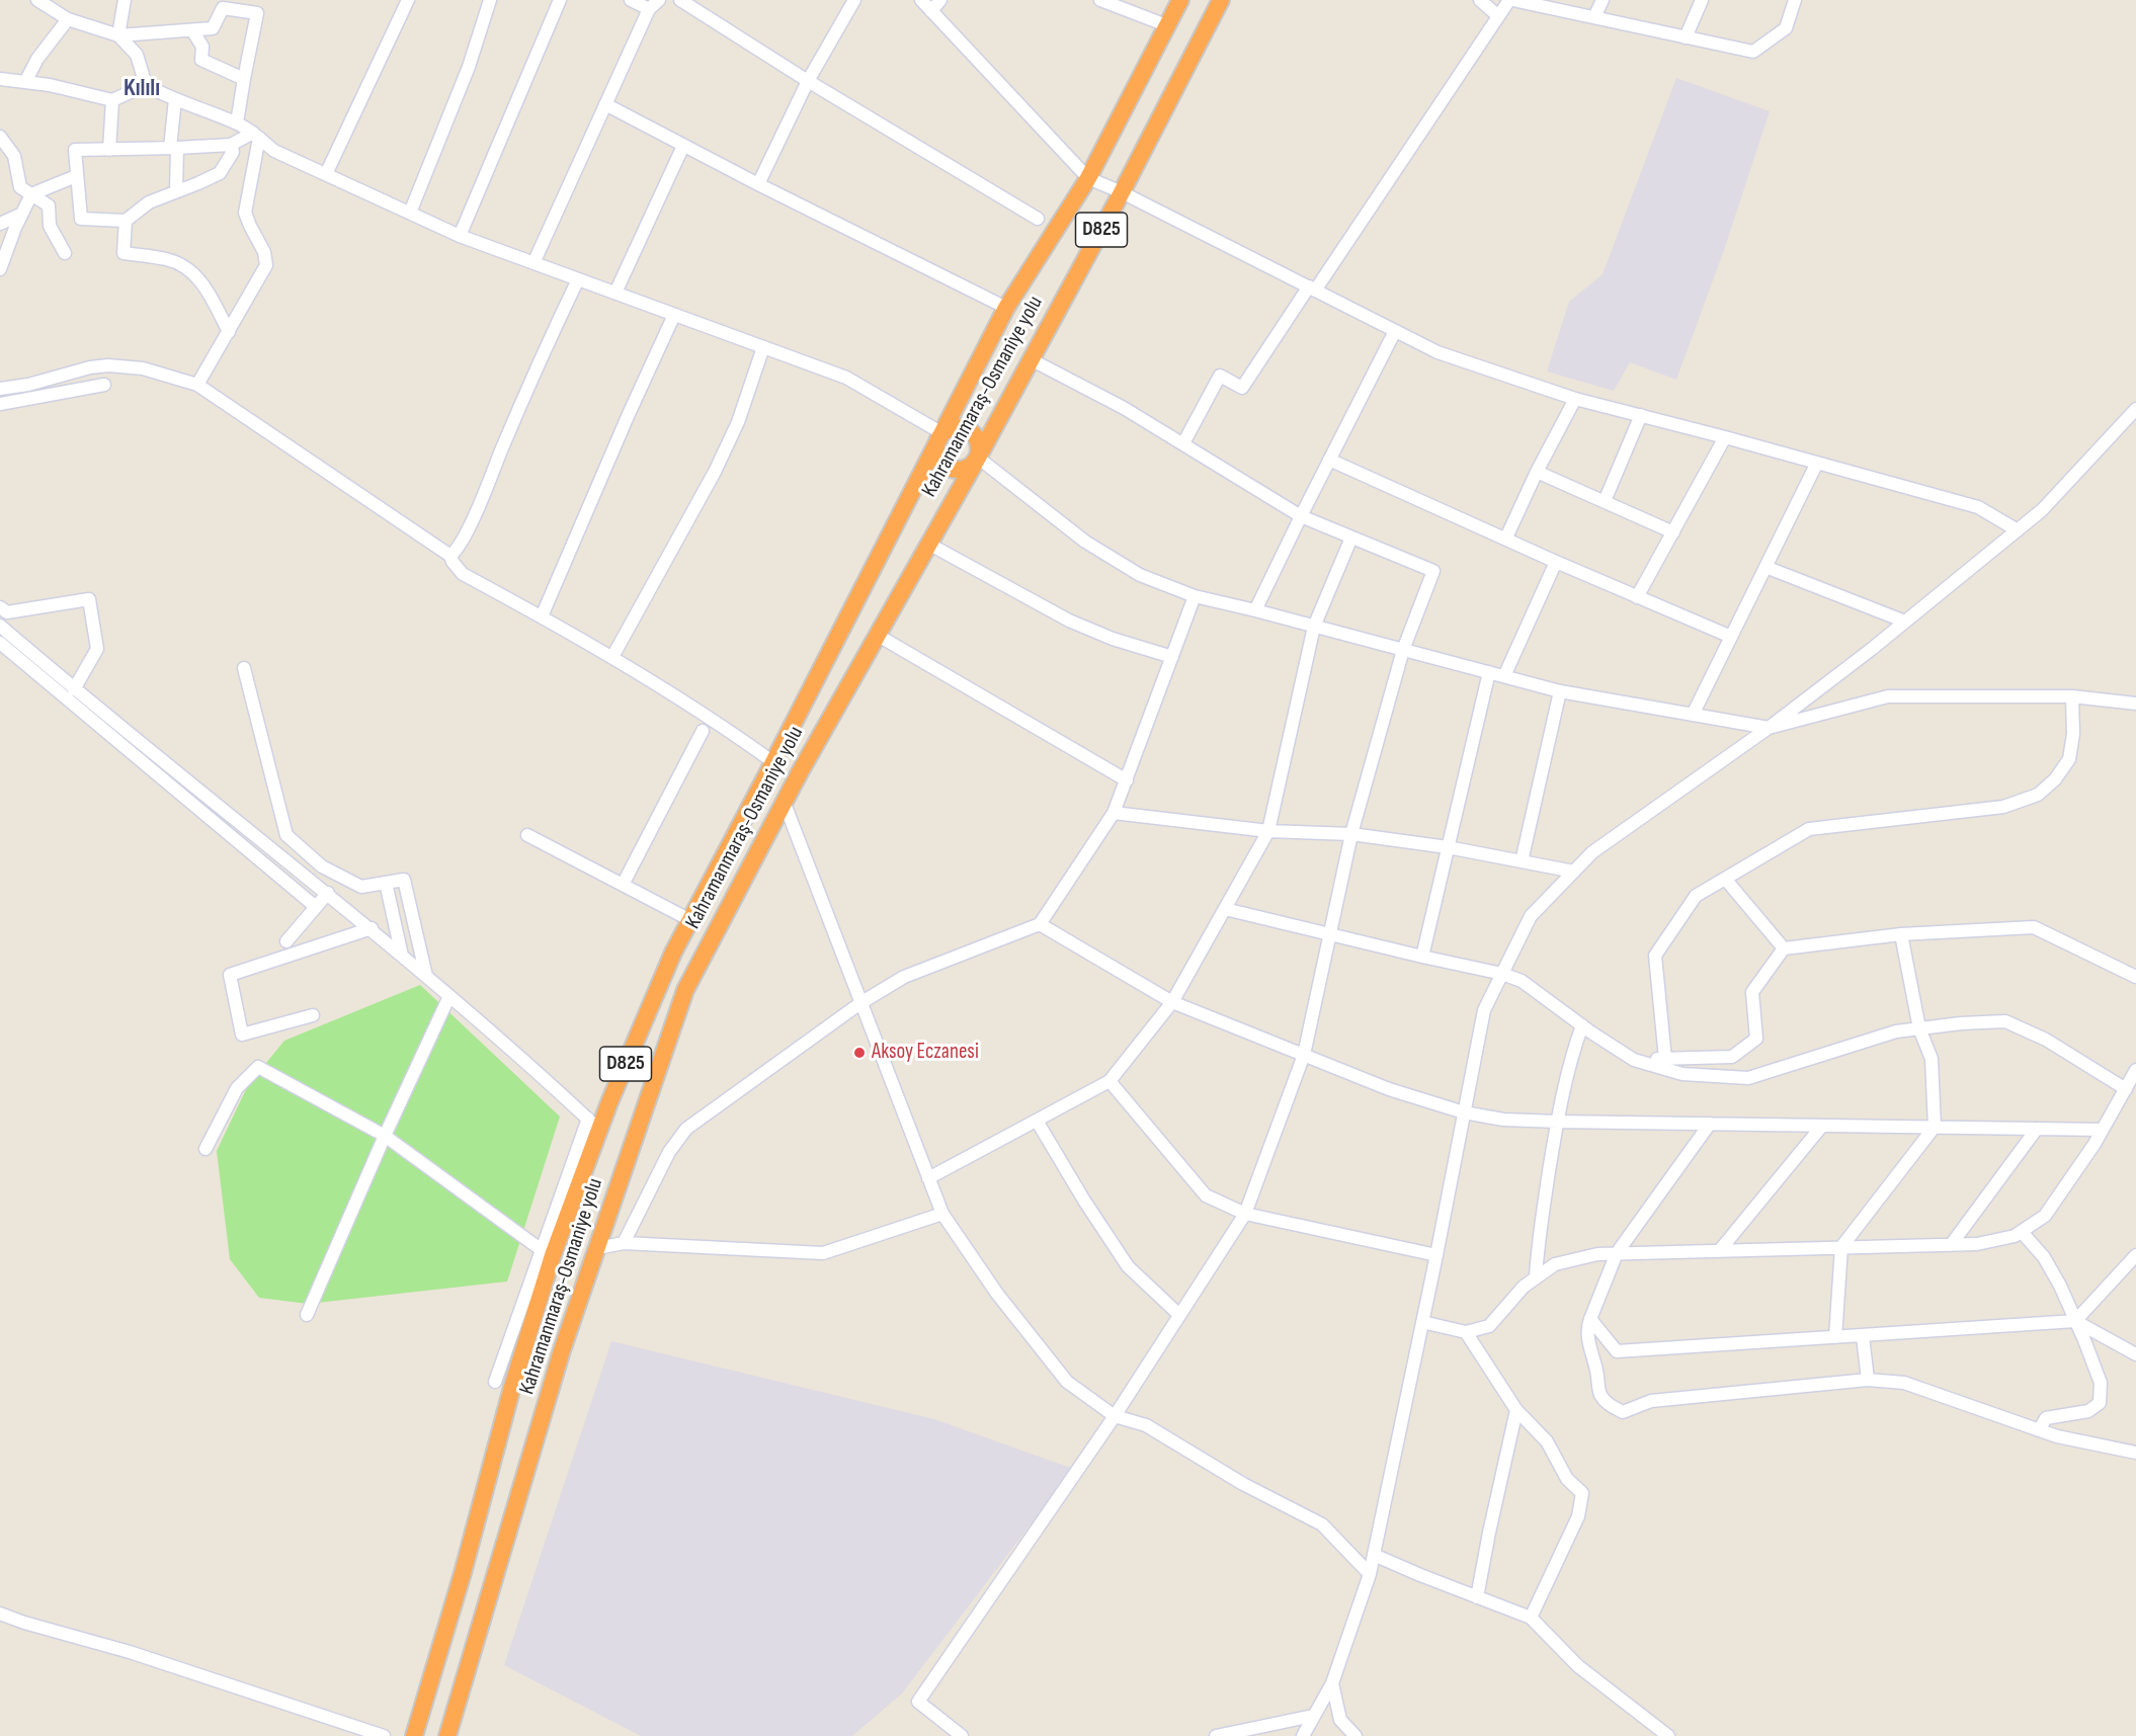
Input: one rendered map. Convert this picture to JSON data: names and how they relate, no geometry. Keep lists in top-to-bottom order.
{
  "streets": {
    "highway": ["D825", "Kahramanmaraş-Osmaniye yolu"]
  },
  "districts": ["Kılılı"],
  "places": ["Aksoy Eczanesi"]
}
